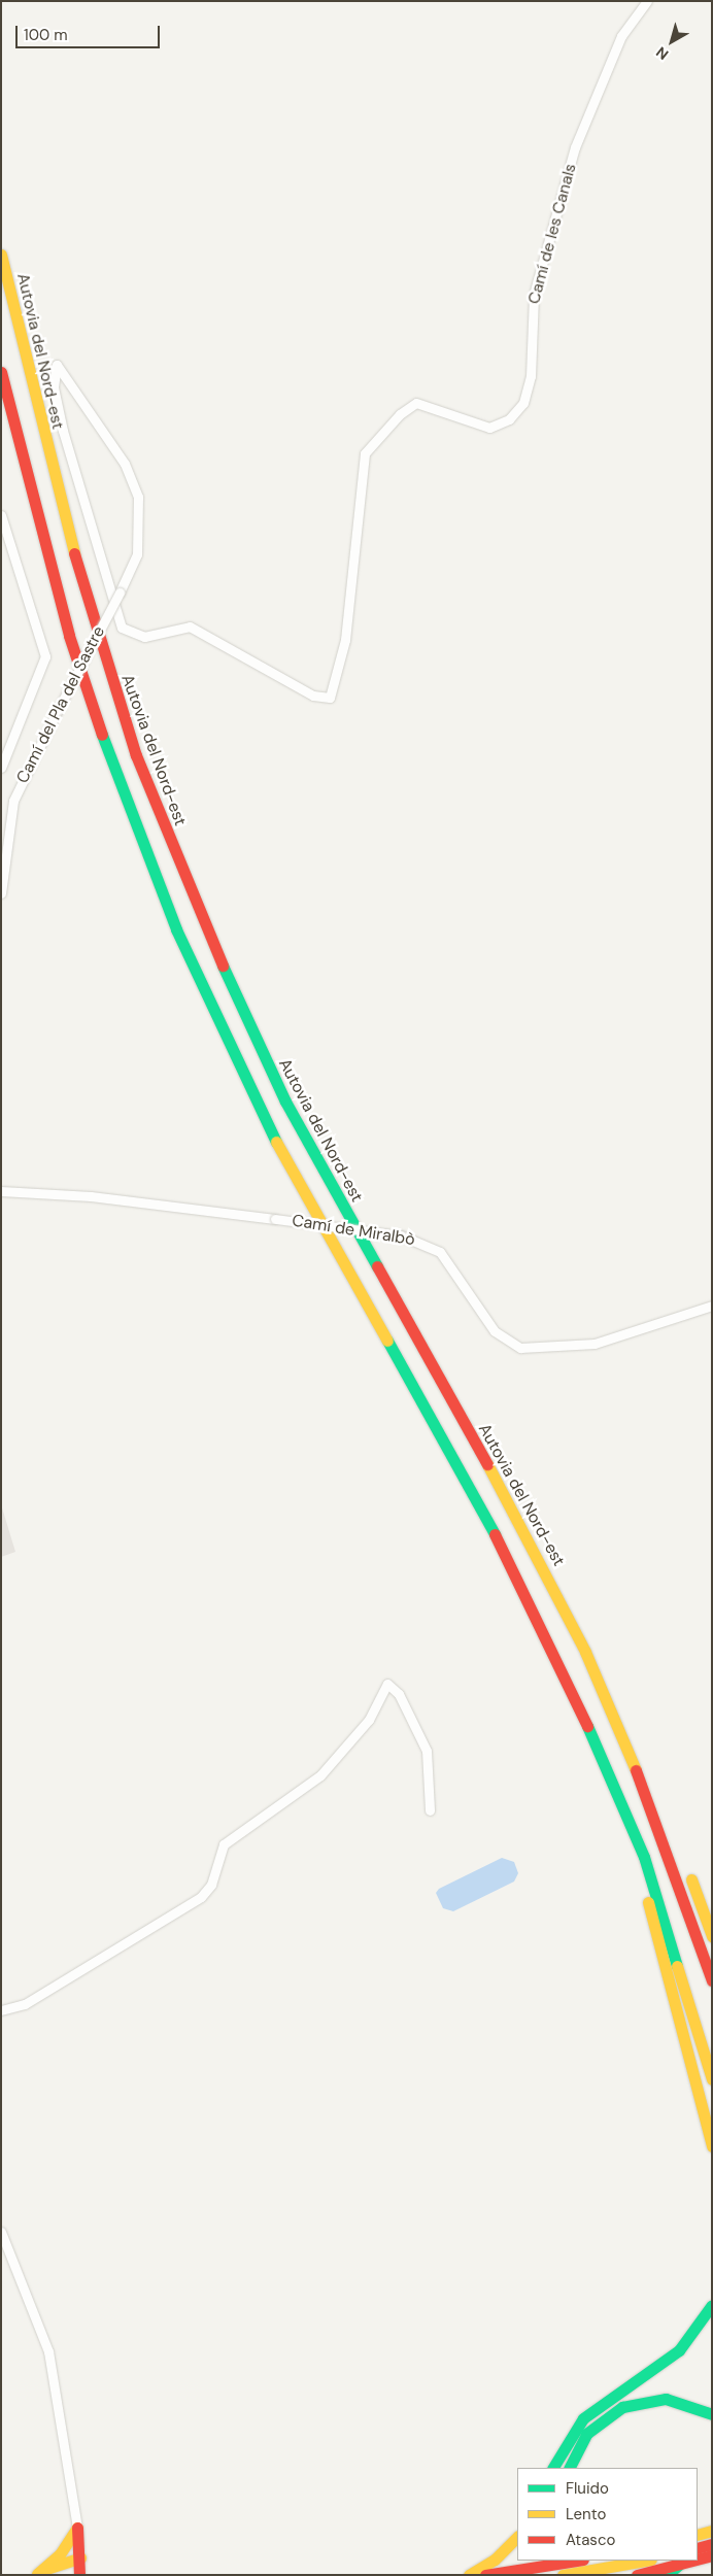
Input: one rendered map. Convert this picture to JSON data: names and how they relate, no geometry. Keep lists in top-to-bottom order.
{
  "streets": {
    "main road": ["Autovia del Nord-est"],
    "street": ["Camí de les Canals", "Camí del Pla del Sastre", "Camí de Miralbò"]
  },
  "crossings": [
    ["Camí de les Canals", "Camí del Pla del Sastre"]
  ],
  "legend": ["Fluido", "Lento", "Atasco"],
  "scale_bar": "100 m",
  "north": "bottom left"
}
